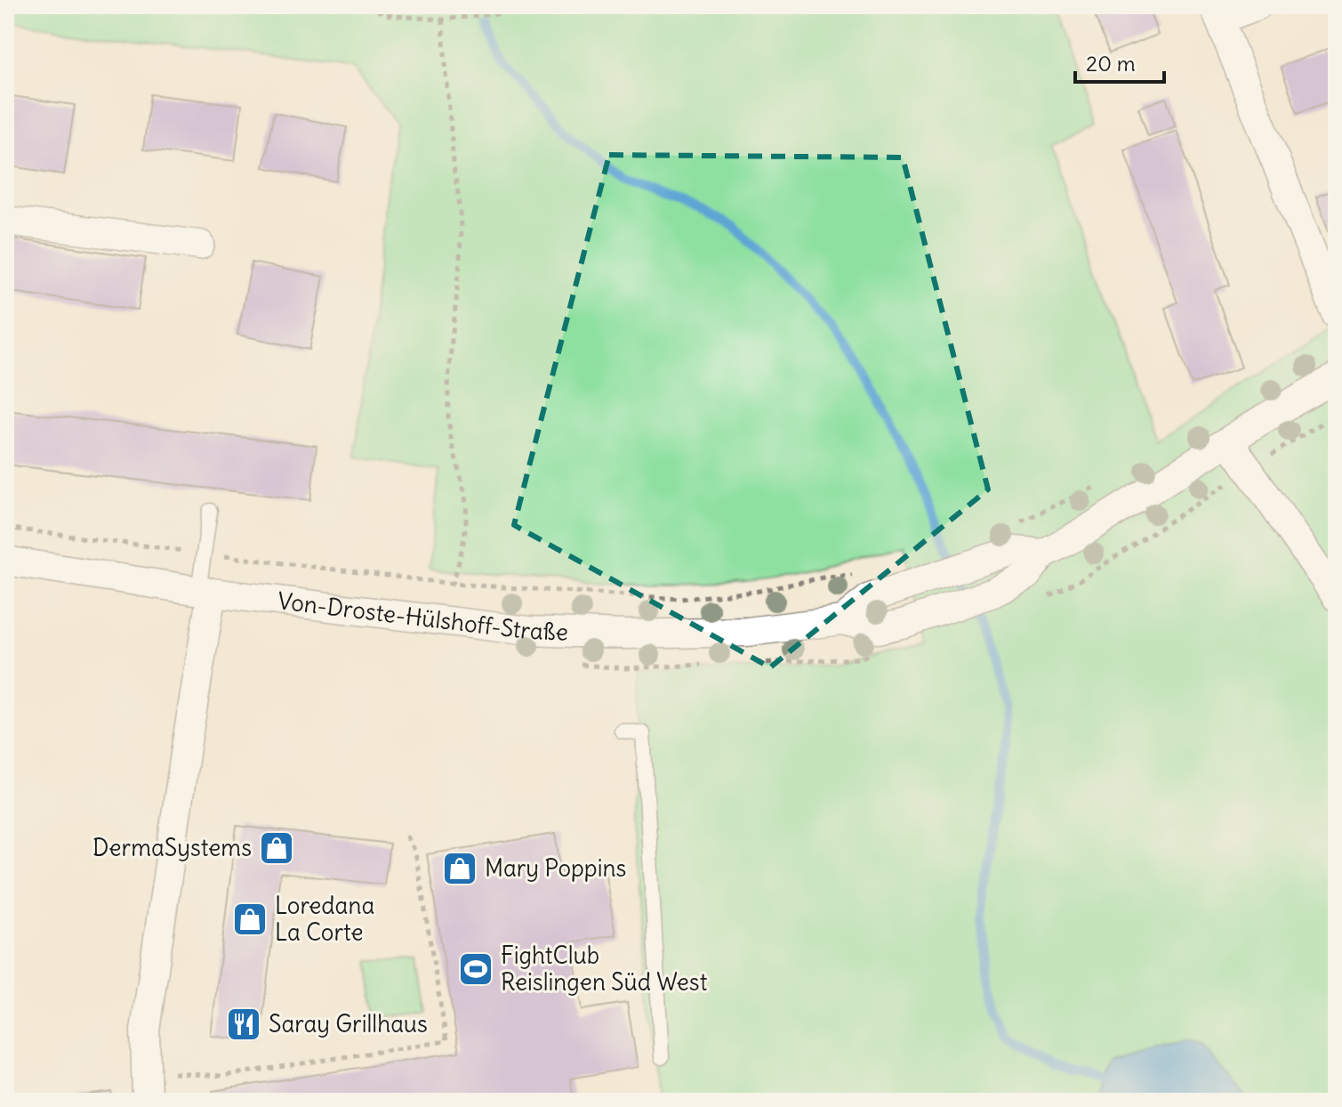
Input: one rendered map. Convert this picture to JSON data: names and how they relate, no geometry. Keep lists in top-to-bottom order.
{
  "streets": {
    "street": ["Von-Droste-Hülshoff-Straße"]
  },
  "places": {
    "shop": ["DermaSystems", "Mary Poppins", "Loredana La Corte"],
    "sports": ["FightClub Reislingen Süd West"],
    "restaurant": ["Saray Grillhaus"]
  },
  "scale_bar": "20 m"
}
